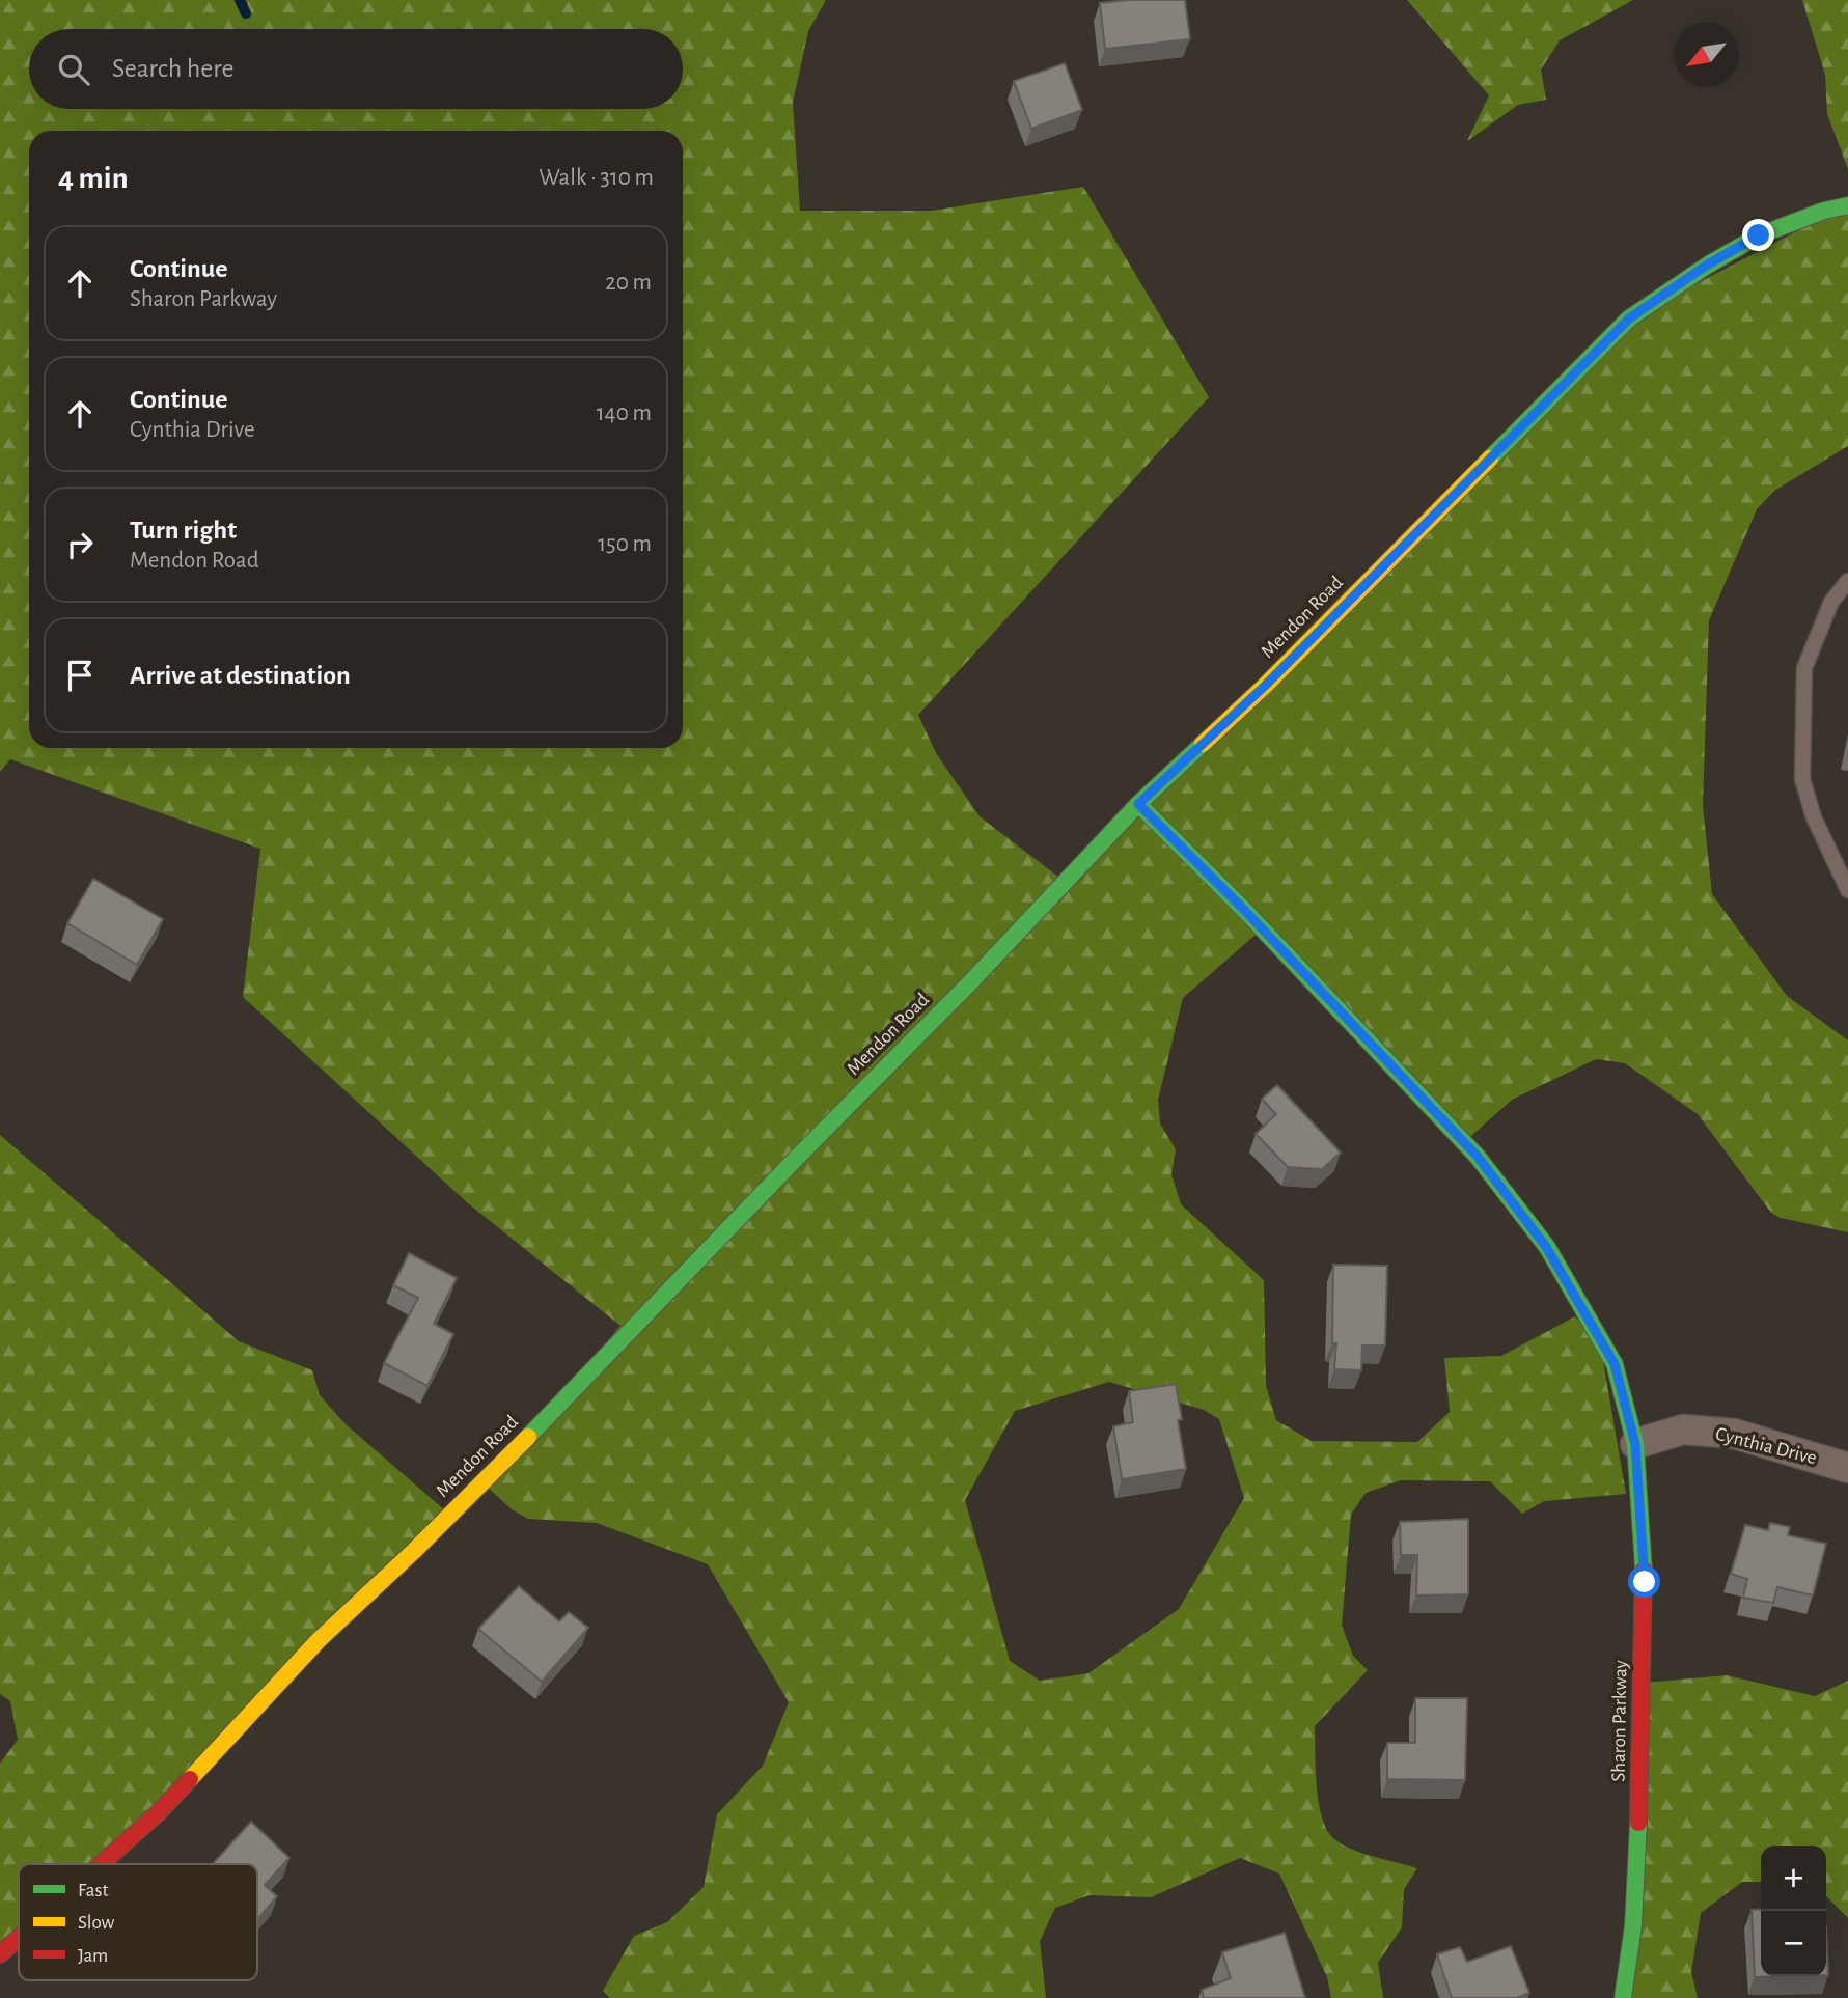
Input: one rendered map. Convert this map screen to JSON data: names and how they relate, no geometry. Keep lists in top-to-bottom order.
{
  "streets": {
    "street": ["Mendon Road", "Cynthia Drive", "Sharon Parkway"]
  },
  "crossings": [
    ["Cynthia Drive", "Sharon Parkway"]
  ],
  "legend": ["Fast", "Slow", "Jam"],
  "north": "bottom left",
  "page": {
    "search": "Search here",
    "heading": ["4 min", "Walk · 310 m"],
    "list": [
      ["Continue", "Sharon Parkway", "20 m"],
      ["Continue", "Cynthia Drive", "140 m"],
      ["Turn right", "Mendon Road", "150 m"],
      "Arrive at destination"
    ],
    "map_buttons": ["+", "−"]
  }
}
